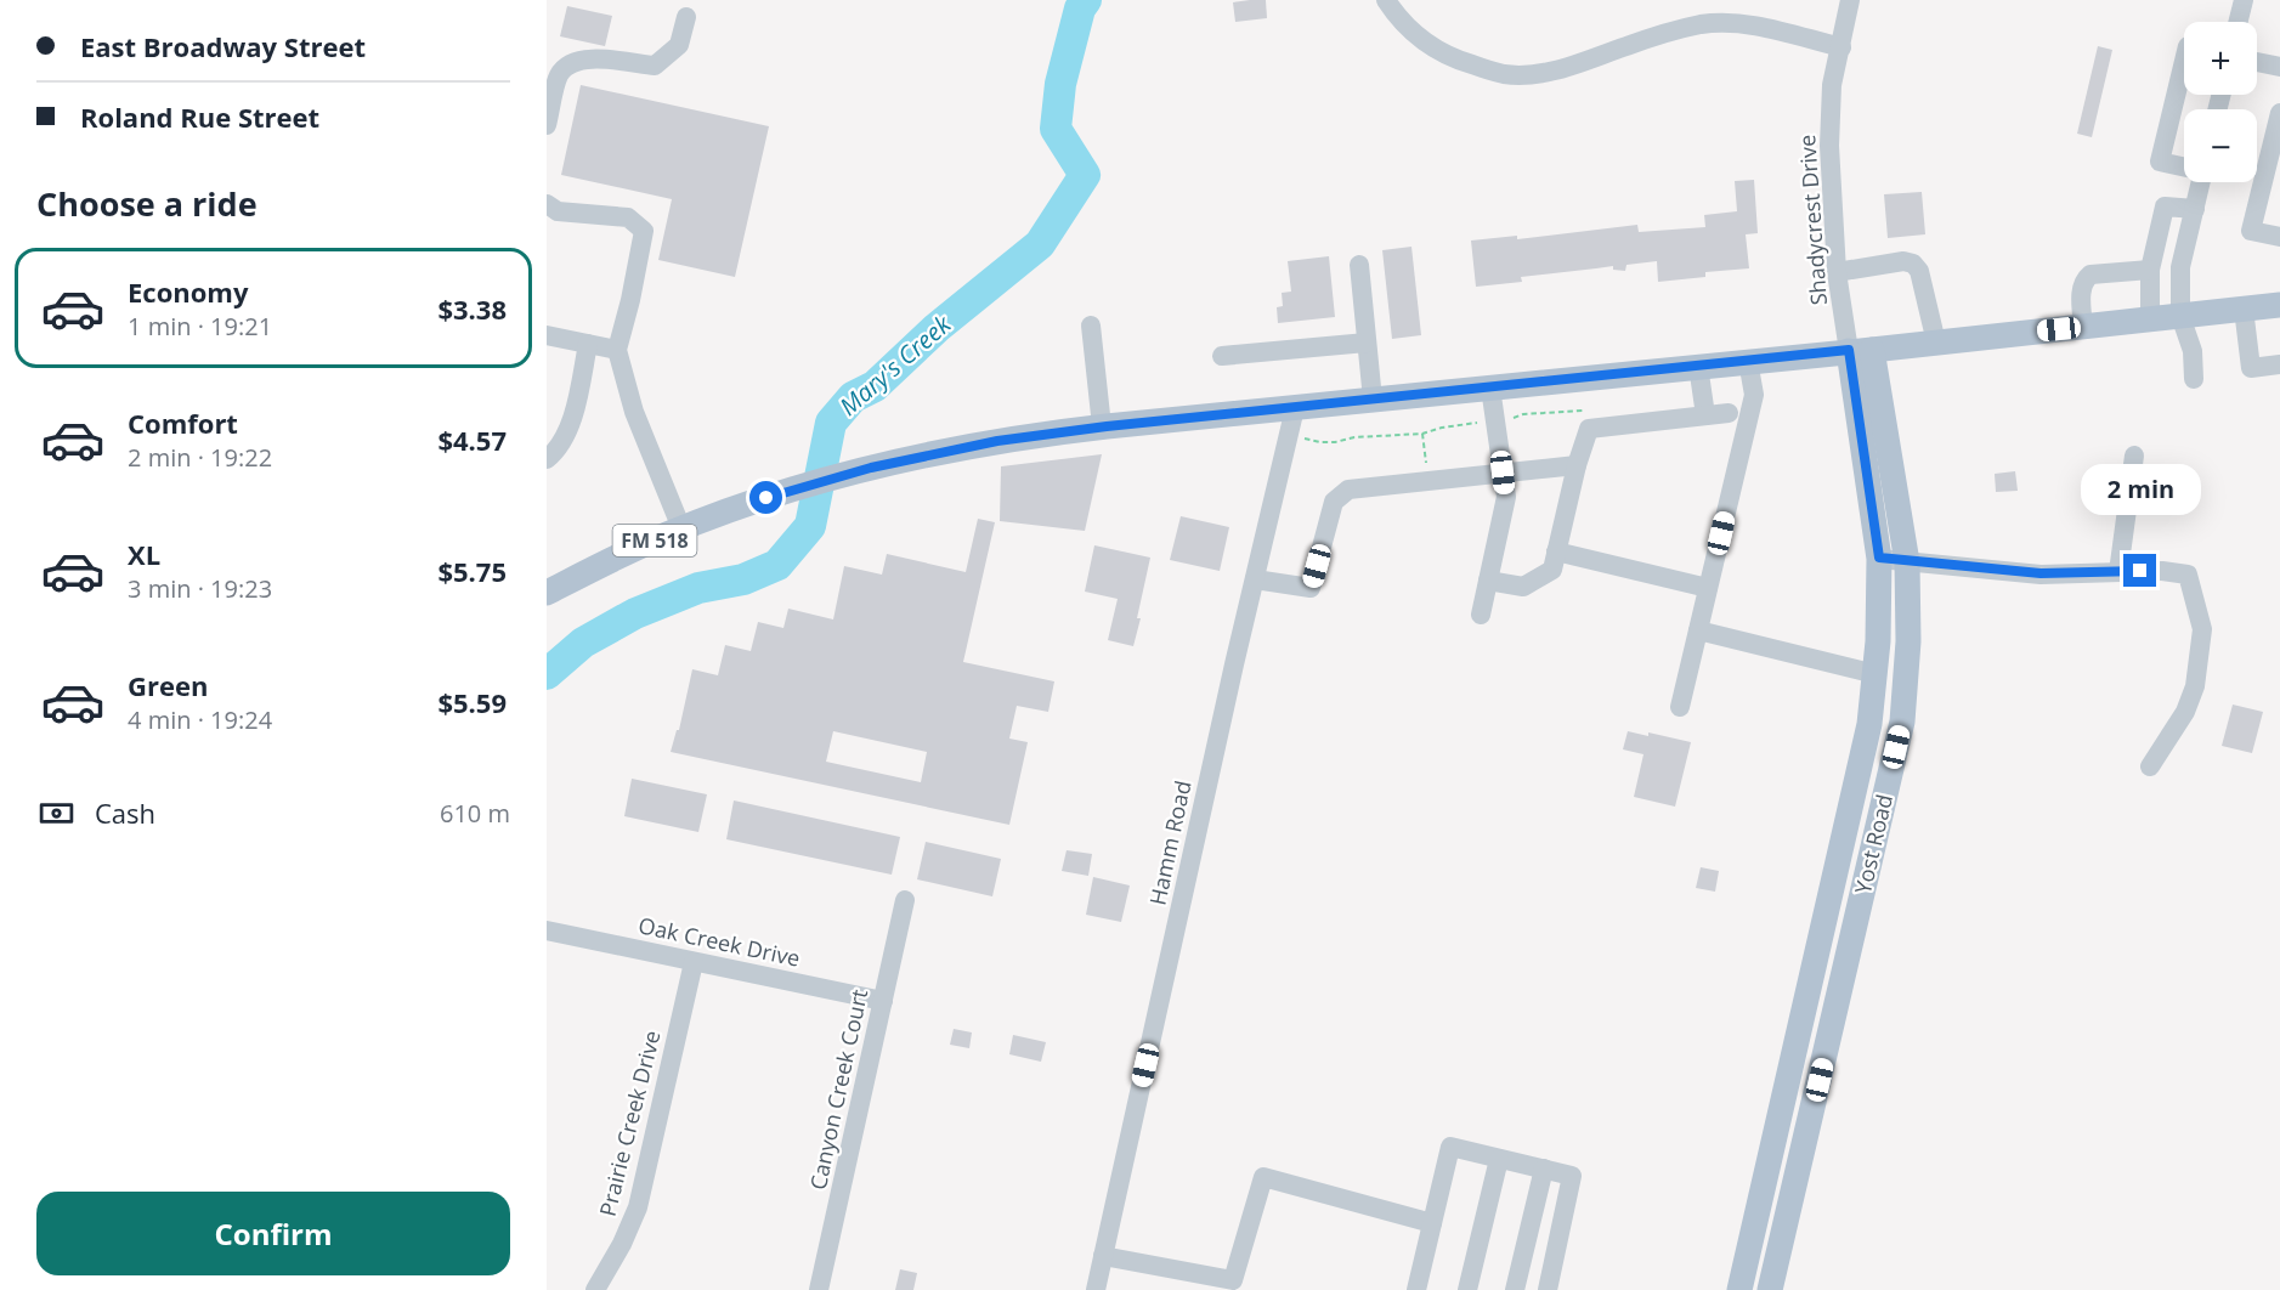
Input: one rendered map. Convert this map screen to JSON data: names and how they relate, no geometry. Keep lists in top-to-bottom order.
{
  "streets": {
    "main road": ["FM 518", "Yost Road"],
    "street": [
      "Shadycrest Drive",
      "Hamm Road",
      "Oak Creek Drive",
      "Canyon Creek Court",
      "Prairie Creek Drive"
    ]
  },
  "crossings": [
    ["Shadycrest Drive", "FM 518"],
    ["Shadycrest Drive", "Yost Road"],
    ["FM 518", "Hamm Road"],
    ["FM 518", "Yost Road"],
    ["Oak Creek Drive", "Canyon Creek Court"],
    ["Oak Creek Drive", "Prairie Creek Drive"]
  ],
  "water": ["Mary's Creek"],
  "page": {
    "banner": ["East Broadway Street", "Roland Rue Street"],
    "map_buttons": ["+", "−"],
    "heading": "Choose a ride",
    "list": [
      {
        "name": "Economy",
        "note": "1 min · 19:21",
        "value": "$3.38"
      },
      {
        "name": "Comfort",
        "note": "2 min · 19:22",
        "value": "$4.57"
      },
      {
        "name": "XL",
        "note": "3 min · 19:23",
        "value": "$5.75"
      },
      {
        "name": "Green",
        "note": "4 min · 19:24",
        "value": "$5.59"
      }
    ],
    "bubble": "2 min",
    "pay": ["Cash", "610 m"],
    "buttons": "Confirm"
  }
}
